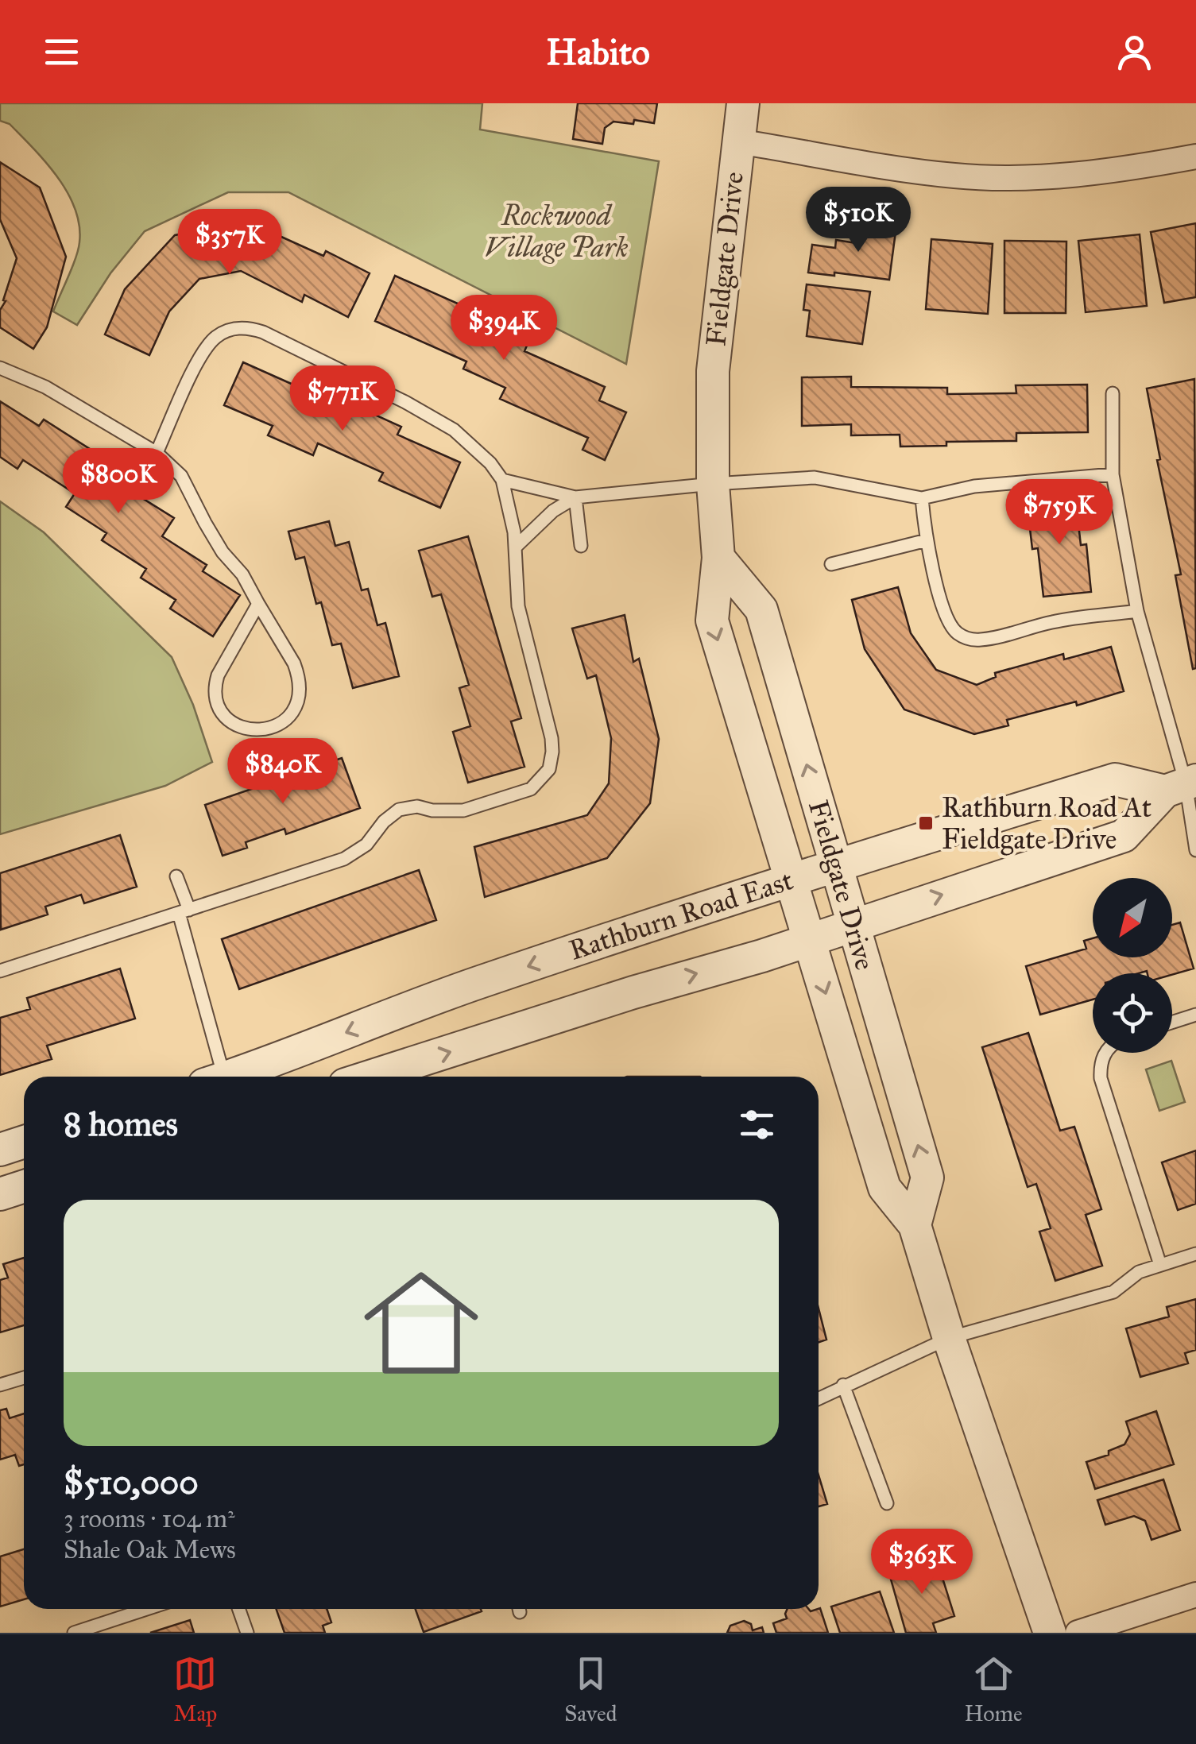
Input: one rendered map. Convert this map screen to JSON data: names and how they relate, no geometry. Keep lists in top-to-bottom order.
{
  "streets": {
    "street": ["Fieldgate Drive", "Rathburn Road East"]
  },
  "crossings": [
    ["Fieldgate Drive", "Rathburn Road East"]
  ],
  "parks": ["Rockwood Village Park"],
  "places": {
    "transit": ["Rathburn Road At Fieldgate Drive"]
  },
  "north": "bottom left",
  "page": {
    "header": "Habito",
    "price": [
      "$510K",
      "$357K",
      "$394K",
      "$771K",
      "$800K",
      "$759K",
      "$840K",
      "$363K"
    ],
    "heading": "8 homes",
    "list": [
      {
        "name": "$510,000",
        "note": "3 rooms · 104 m² · Shale Oak Mews"
      }
    ],
    "tabs": ["Map", "Saved", "Home"]
  }
}
